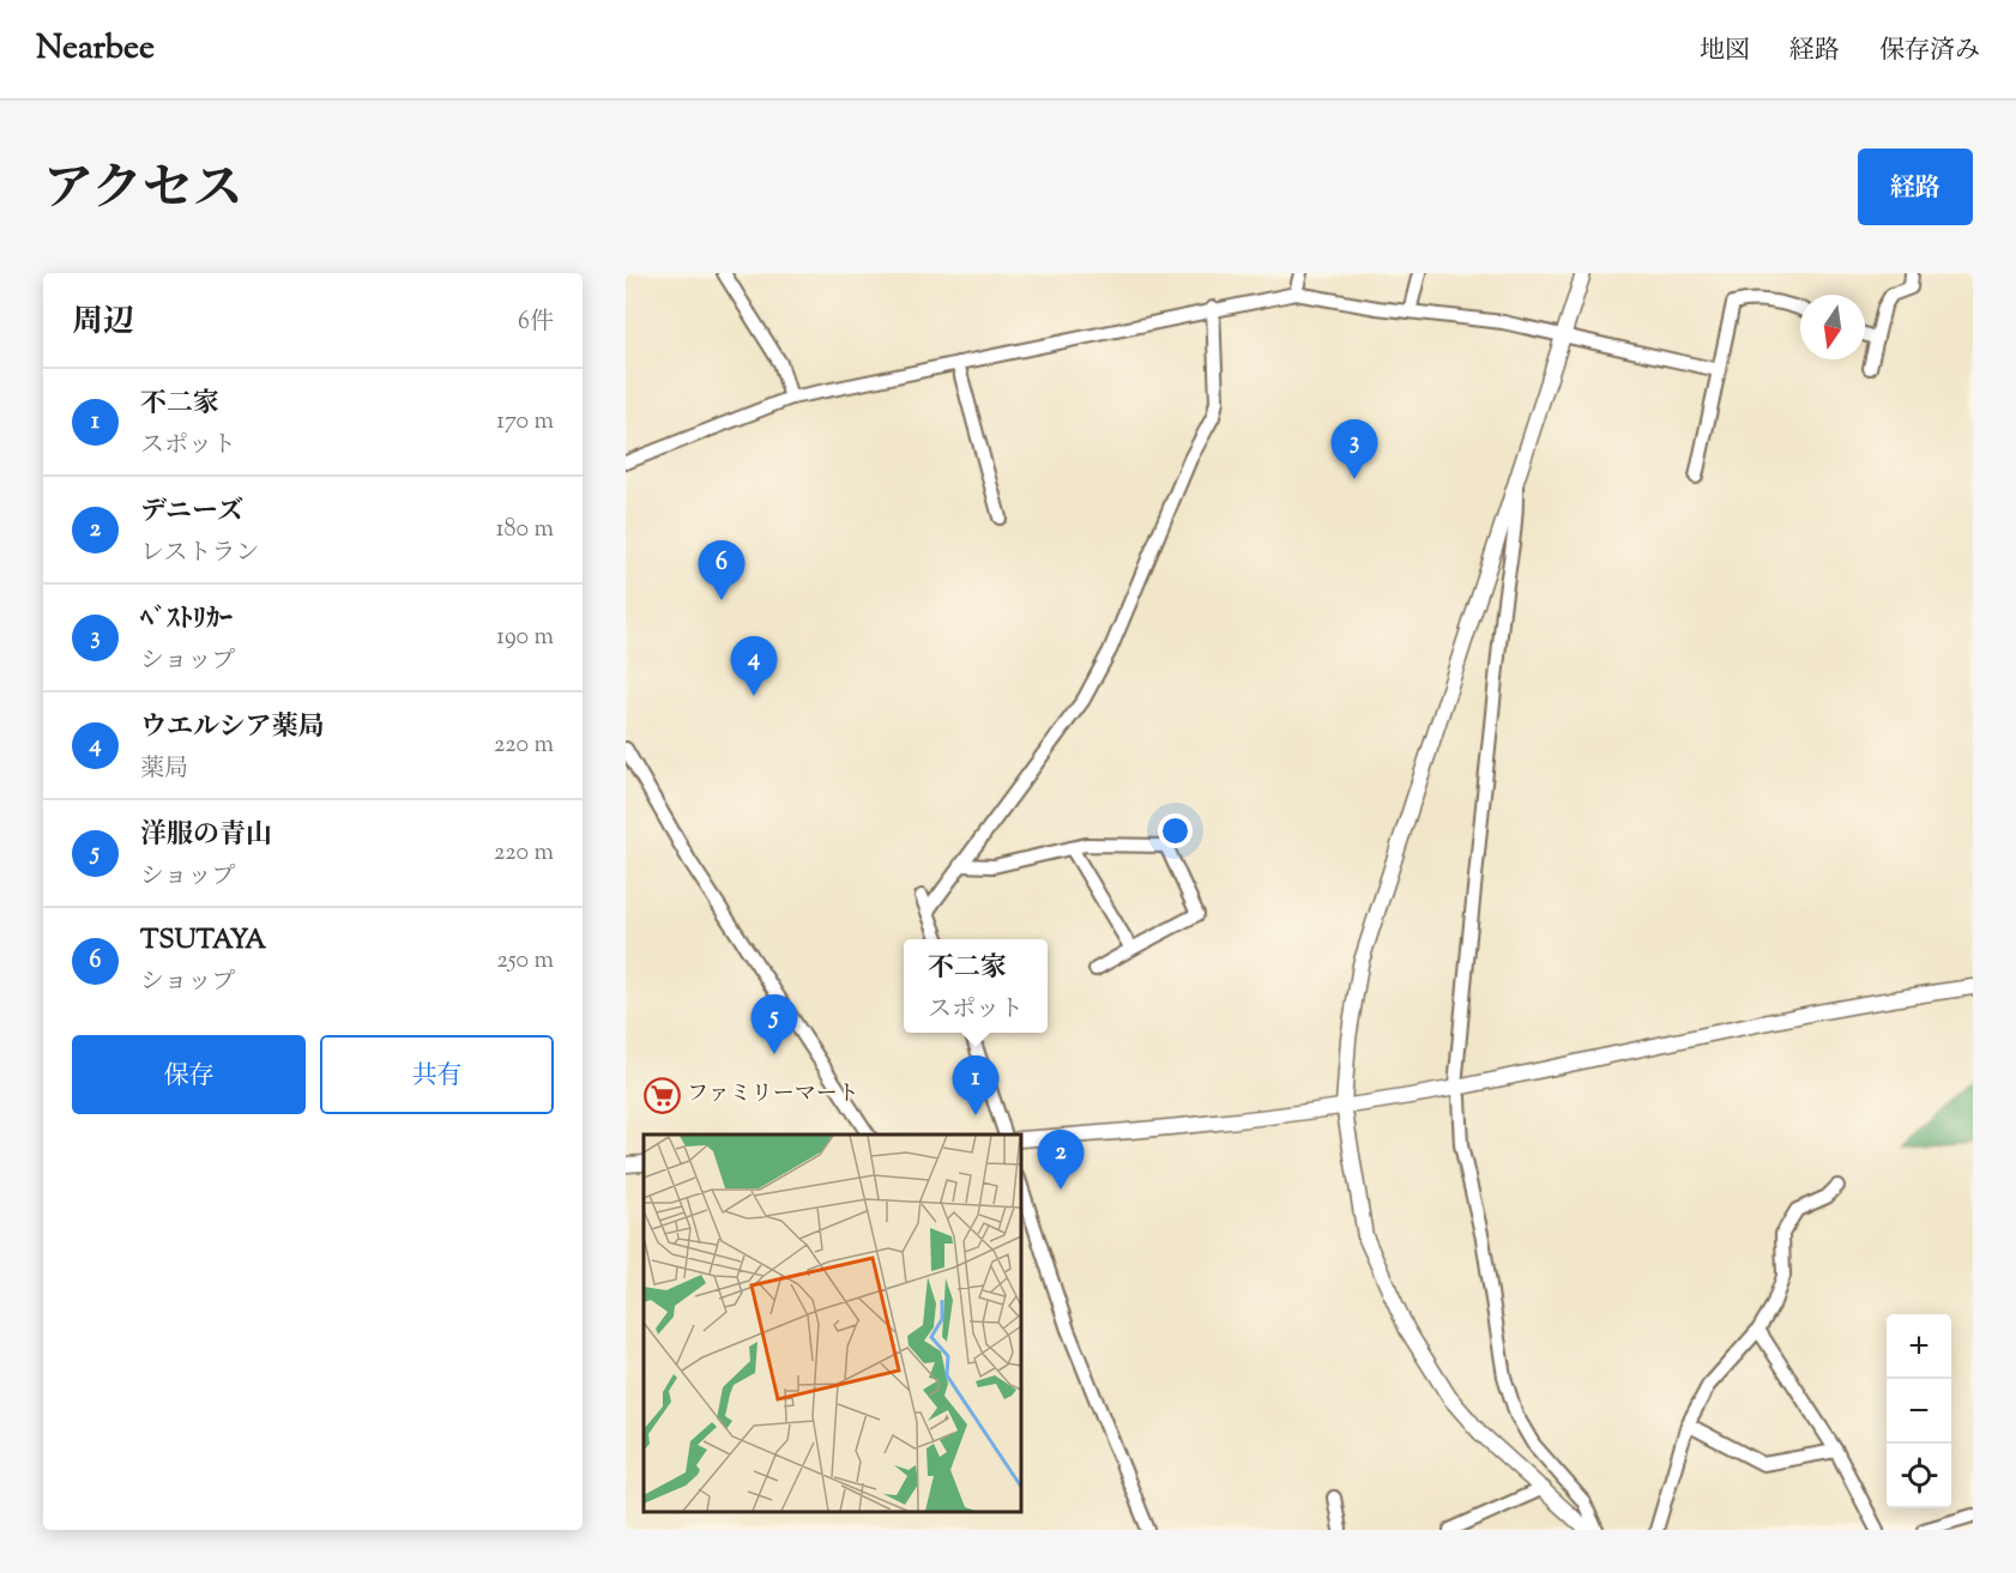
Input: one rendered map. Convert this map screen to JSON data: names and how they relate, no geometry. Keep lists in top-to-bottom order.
{
  "places": {
    "supermarket": ["ファミリーマート"]
  },
  "north": "bottom",
  "page": {
    "header": "Nearbee",
    "nav": ["地図", "経路", "保存済み"],
    "title": "アクセス",
    "buttons": [
      "経路",
      ["保存", "共有"]
    ],
    "heading": ["周辺", "6件"],
    "list": [
      {
        "mark": "1",
        "name": "不二家",
        "note": "スポット",
        "value": "170 m"
      },
      {
        "mark": "2",
        "name": "デニーズ",
        "note": "レストラン",
        "value": "180 m"
      },
      {
        "mark": "3",
        "name": "ﾍﾞｽﾄﾘｶｰ",
        "note": "ショップ",
        "value": "190 m"
      },
      {
        "mark": "4",
        "name": "ウエルシア薬局",
        "note": "薬局",
        "value": "220 m"
      },
      {
        "mark": "5",
        "name": "洋服の青山",
        "note": "ショップ",
        "value": "220 m"
      },
      {
        "mark": "6",
        "name": "TSUTAYA",
        "note": "ショップ",
        "value": "250 m"
      }
    ],
    "pins": [
      "3",
      "6",
      "4",
      "5",
      "1",
      "2"
    ],
    "popup": ["不二家", "スポット"],
    "map_buttons": ["+", "−"]
  }
}
